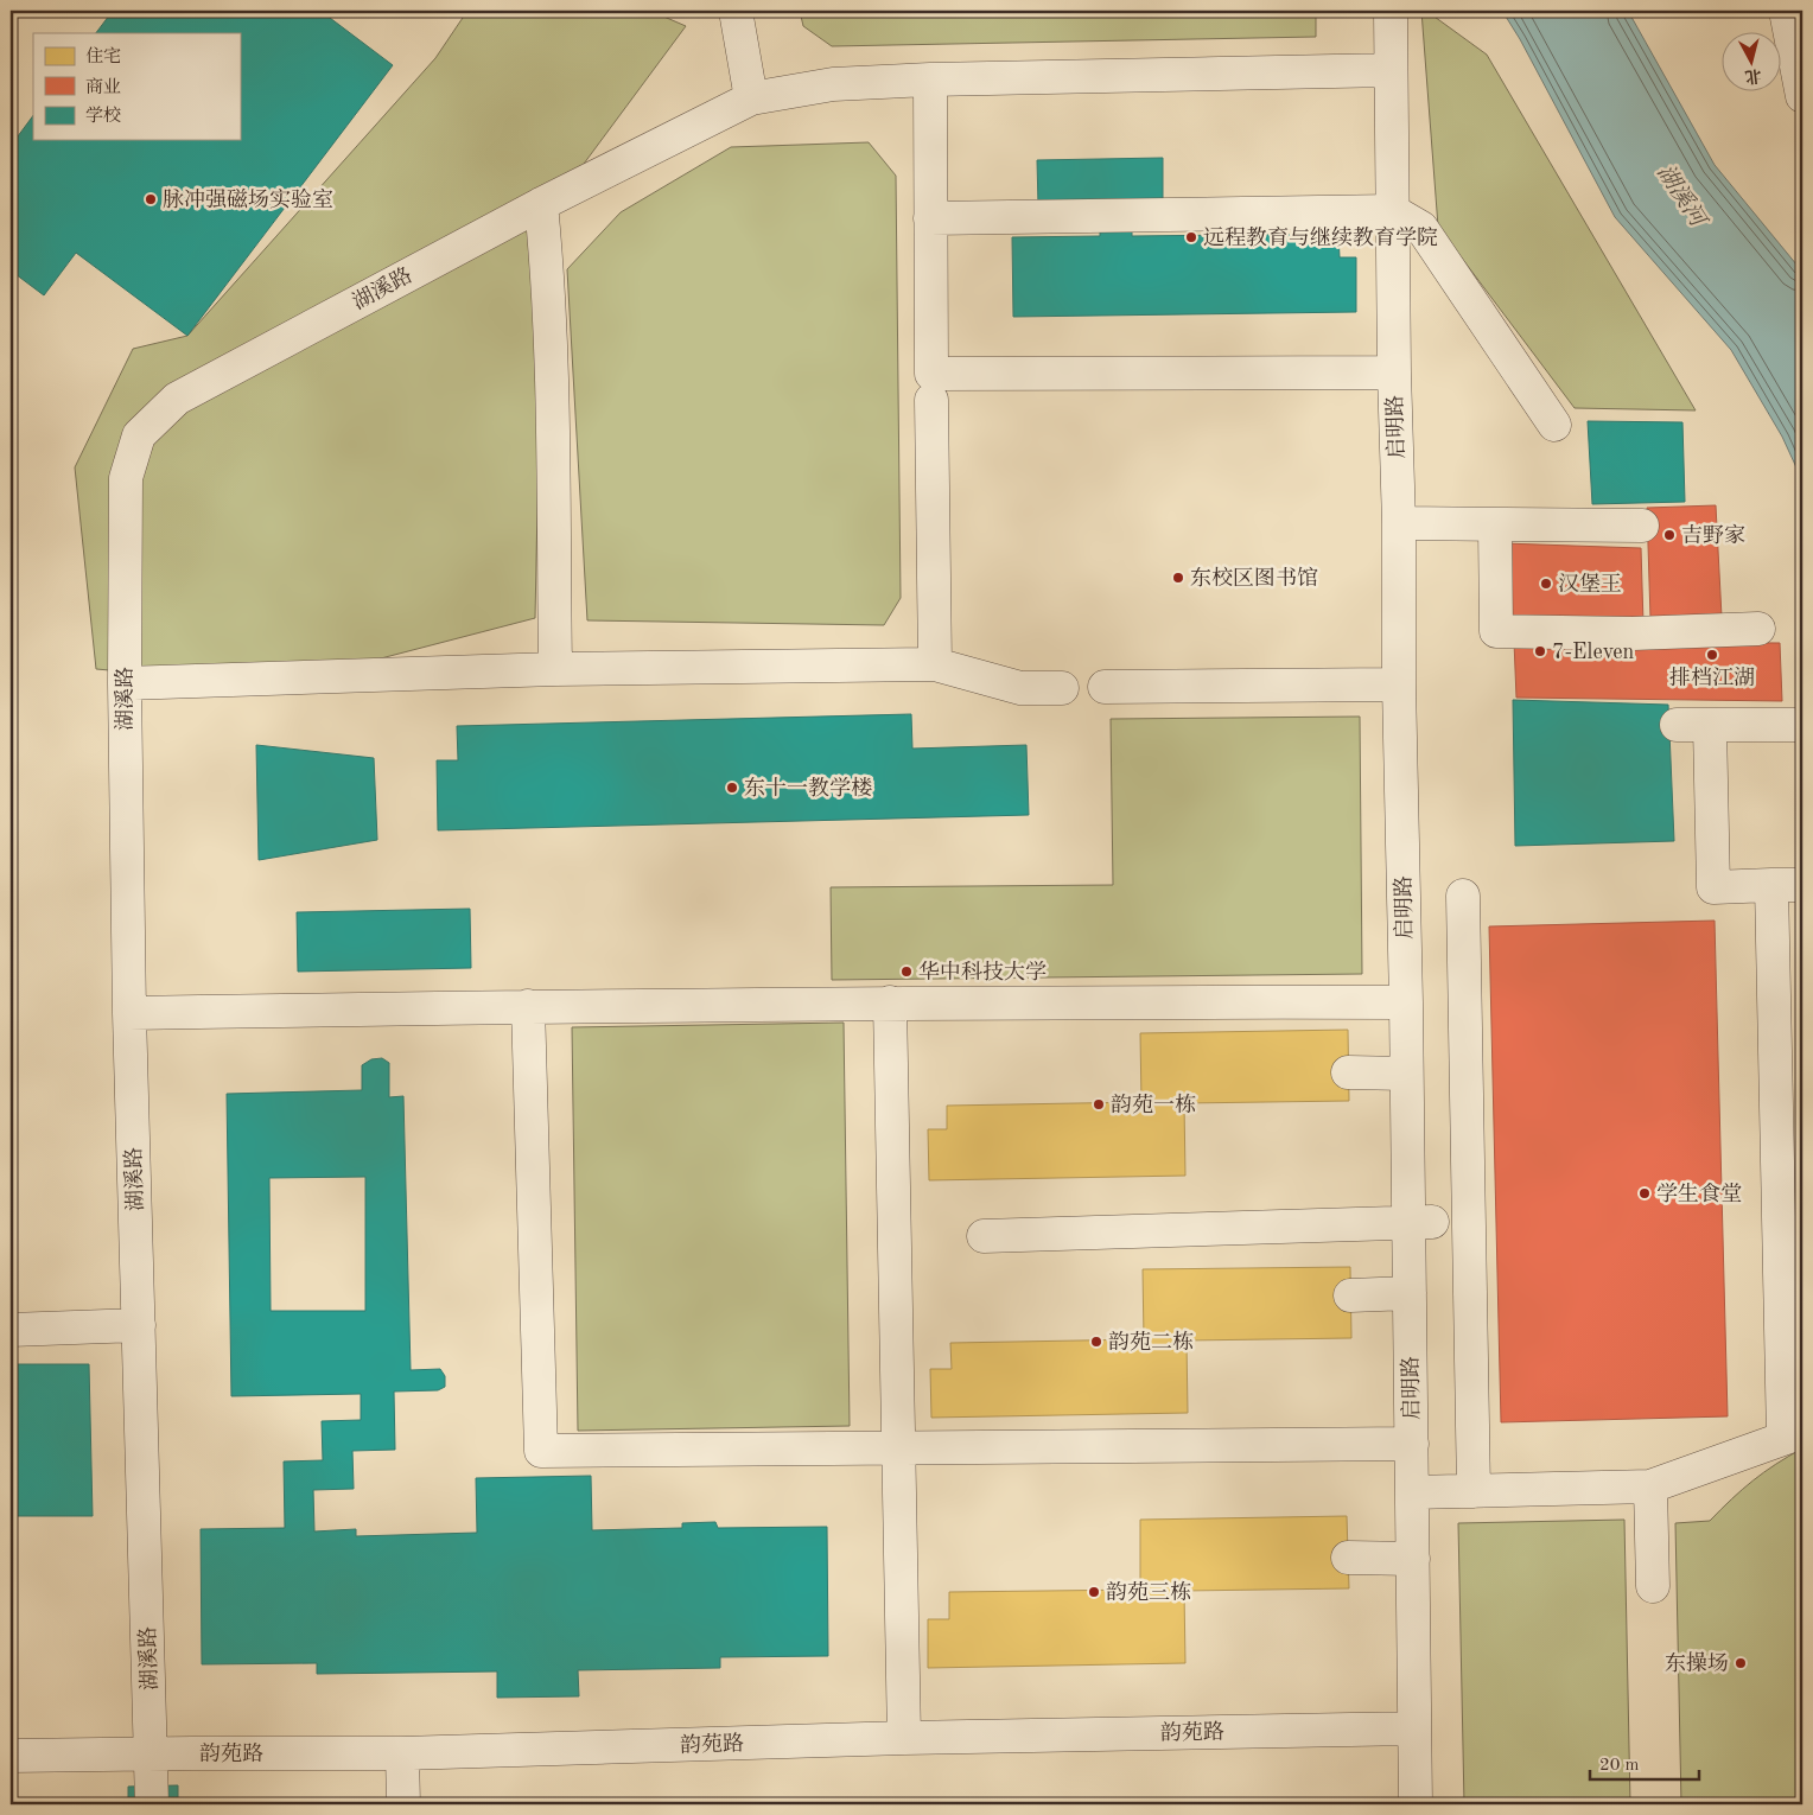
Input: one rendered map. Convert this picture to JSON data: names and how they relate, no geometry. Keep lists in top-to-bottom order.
{
  "streets": {
    "street": ["湖溪路", "启明路", "韵苑路"]
  },
  "crossings": [
    ["湖溪路", "启明路"],
    ["湖溪路", "韵苑路"],
    ["启明路", "韵苑路"]
  ],
  "water": ["湖溪河"],
  "places": [
    "脉冲强磁场实验室",
    "远程教育与继续教育学院",
    "吉野家",
    "东校区图书馆",
    "汉堡王",
    "7-Eleven",
    "排档江湖",
    "东十一教学楼",
    "华中科技大学",
    "韵苑一栋",
    "学生食堂",
    "韵苑二栋",
    "韵苑三栋",
    "东操场"
  ],
  "legend": ["住宅", "商业", "学校"],
  "scale_bar": "20 m",
  "north": "bottom"
}
